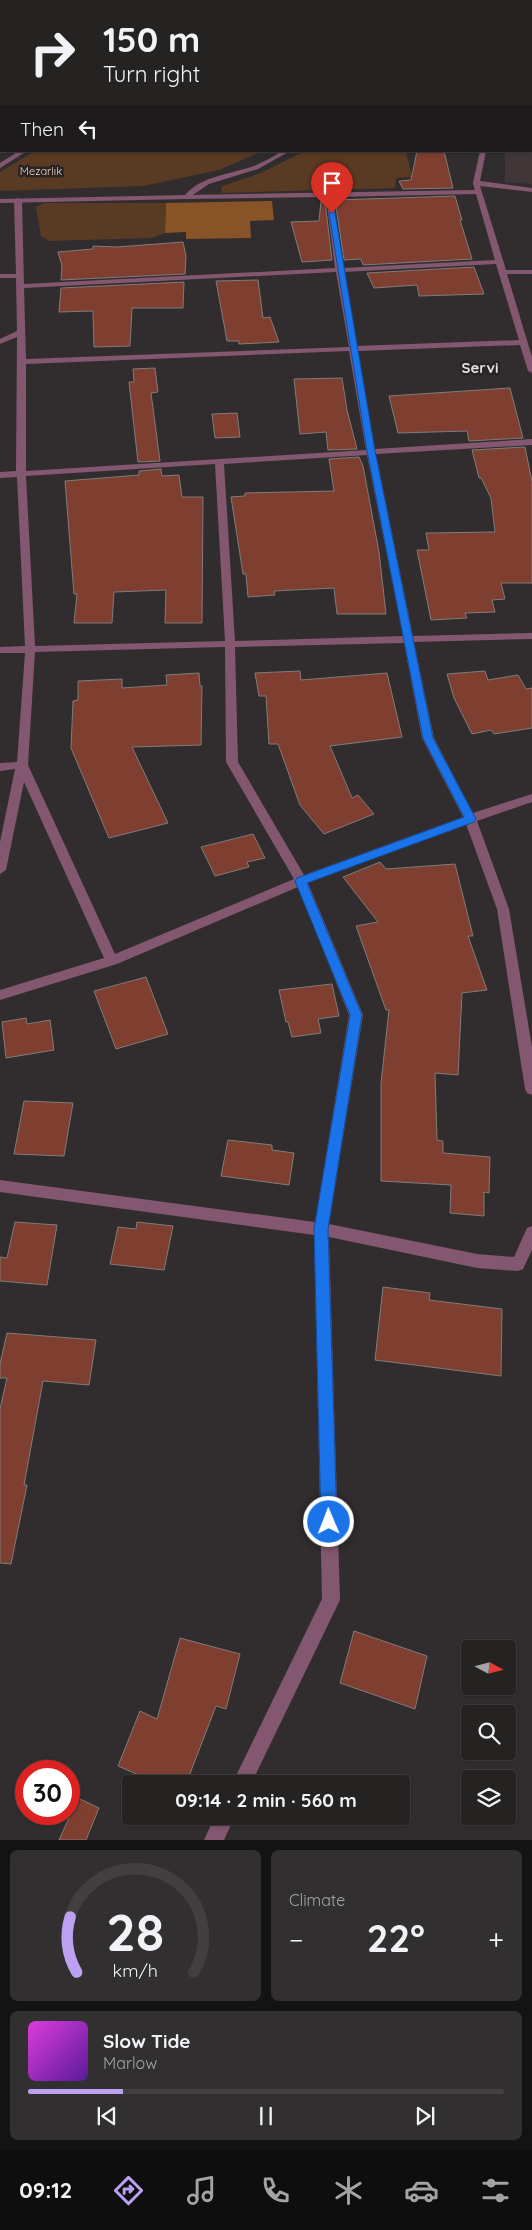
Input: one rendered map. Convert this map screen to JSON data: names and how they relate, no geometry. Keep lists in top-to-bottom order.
{
  "districts": ["Servi"],
  "parks": ["Mezarlık"],
  "north": "right",
  "page": {
    "turn": ["150 m", "Turn right"],
    "then": "Then",
    "limit": "30",
    "trip": "09:14 · 2 min · 560 m",
    "tile": "Climate",
    "heat": ["−", "22°", "+"],
    "song": ["Slow Tide", "Marlow"],
    "tabs": "09:12",
    "gauge": ["28", "km/h"]
  }
}
